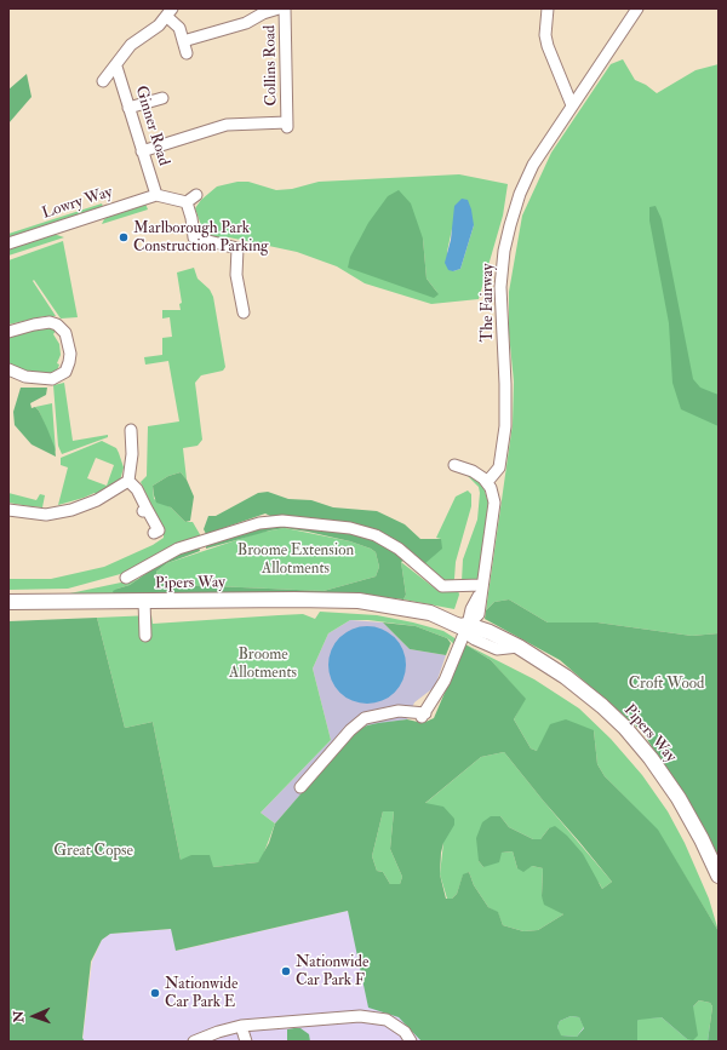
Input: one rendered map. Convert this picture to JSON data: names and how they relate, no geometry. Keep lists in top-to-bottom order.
{
  "streets": {
    "main road": ["Pipers Way"],
    "street": [
      "Collins Road",
      "Ginner Road",
      "Lowry Way",
      "The Fairway"
    ]
  },
  "crossings": [
    ["Collins Road", "Ginner Road"],
    ["Ginner Road", "Lowry Way"]
  ],
  "parks": [
    "Broome Extension Allotments",
    "Broome Allotments",
    "Croft Wood",
    "Great Copse"
  ],
  "places": ["Marlborough Park Construction Parking", "Nationwide Car Park F", "Nationwide Car Park E"],
  "north": "left"
}
